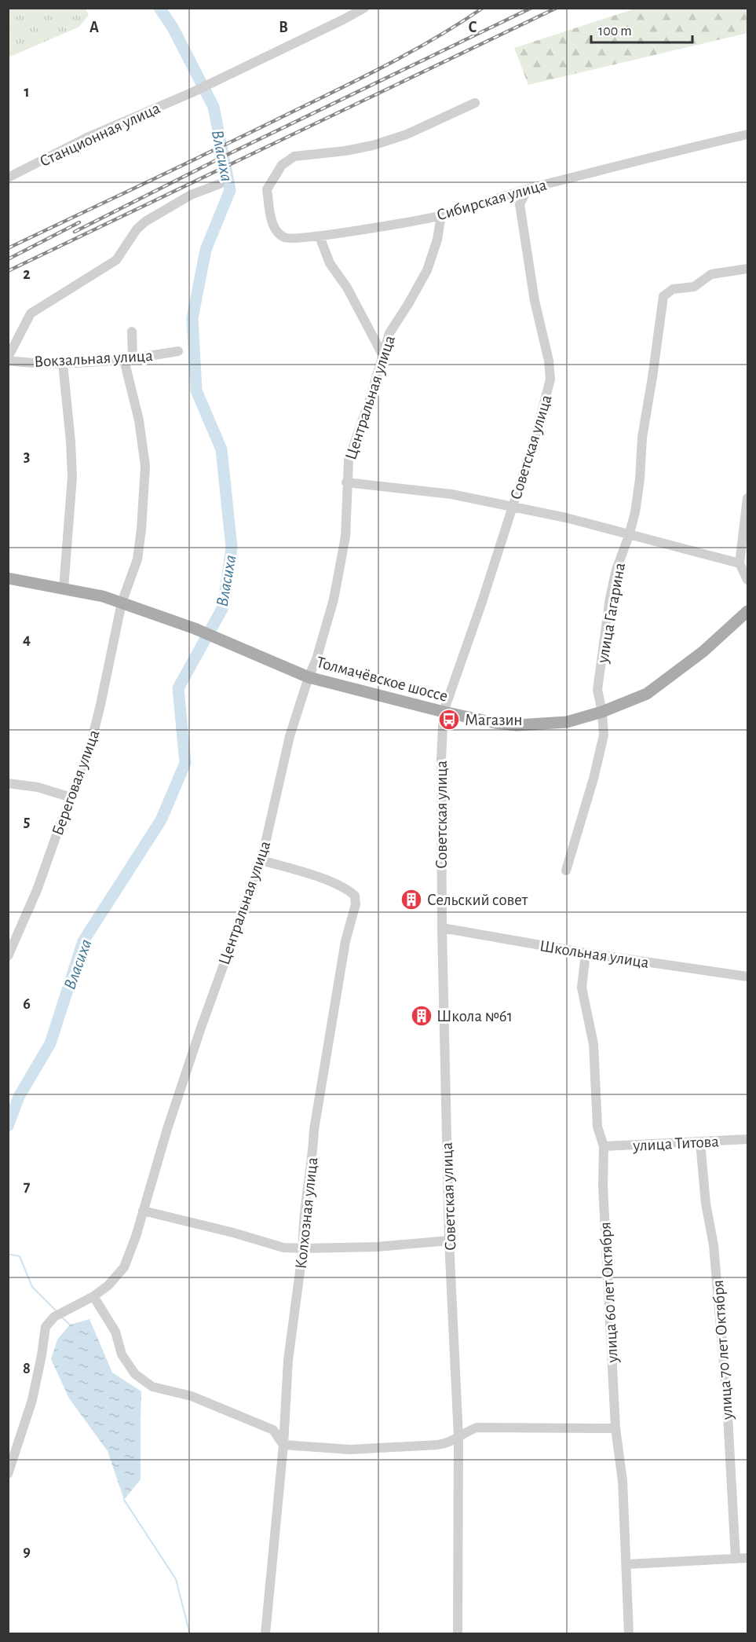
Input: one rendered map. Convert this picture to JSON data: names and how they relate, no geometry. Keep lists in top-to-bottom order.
{
  "streets": {
    "main road": ["Толмачёвское шоссе"],
    "street": [
      "Станционная улица",
      "Сибирская улица",
      "Вокзальная улица",
      "Центральная улица",
      "Советская улица",
      "улица Гагарина",
      "Береговая улица",
      "Школьная улица",
      "улица Титова",
      "Колхозная улица",
      "улица 60 лет Октября",
      "улица 70 лет Октября"
    ]
  },
  "crossings": [
    ["Сибирская улица", "Центральная улица"],
    ["Сибирская улица", "Советская улица"],
    ["Вокзальная улица", "Береговая улица"],
    ["Центральная улица", "Толмачёвское шоссе"],
    ["Центральная улица", "Колхозная улица"],
    ["Советская улица", "Толмачёвское шоссе"],
    ["Советская улица", "Школьная улица"],
    ["улица Гагарина", "Толмачёвское шоссе"],
    ["Толмачёвское шоссе", "Береговая улица"],
    ["Школьная улица", "улица 60 лет Октября"],
    ["улица Титова", "улица 60 лет Октября"],
    ["улица Титова", "улица 70 лет Октября"]
  ],
  "water": ["Власиха"],
  "places": {
    "bus stop": ["Магазин"],
    "building": ["Сельский совет", "Школа №61"]
  },
  "scale_bar": "100 m",
  "grid": {
    "columns": ["A", "B", "C"],
    "rows": [
      "1",
      "2",
      "3",
      "4",
      "5",
      "6",
      "7",
      "8",
      "9"
    ]
  }
}
